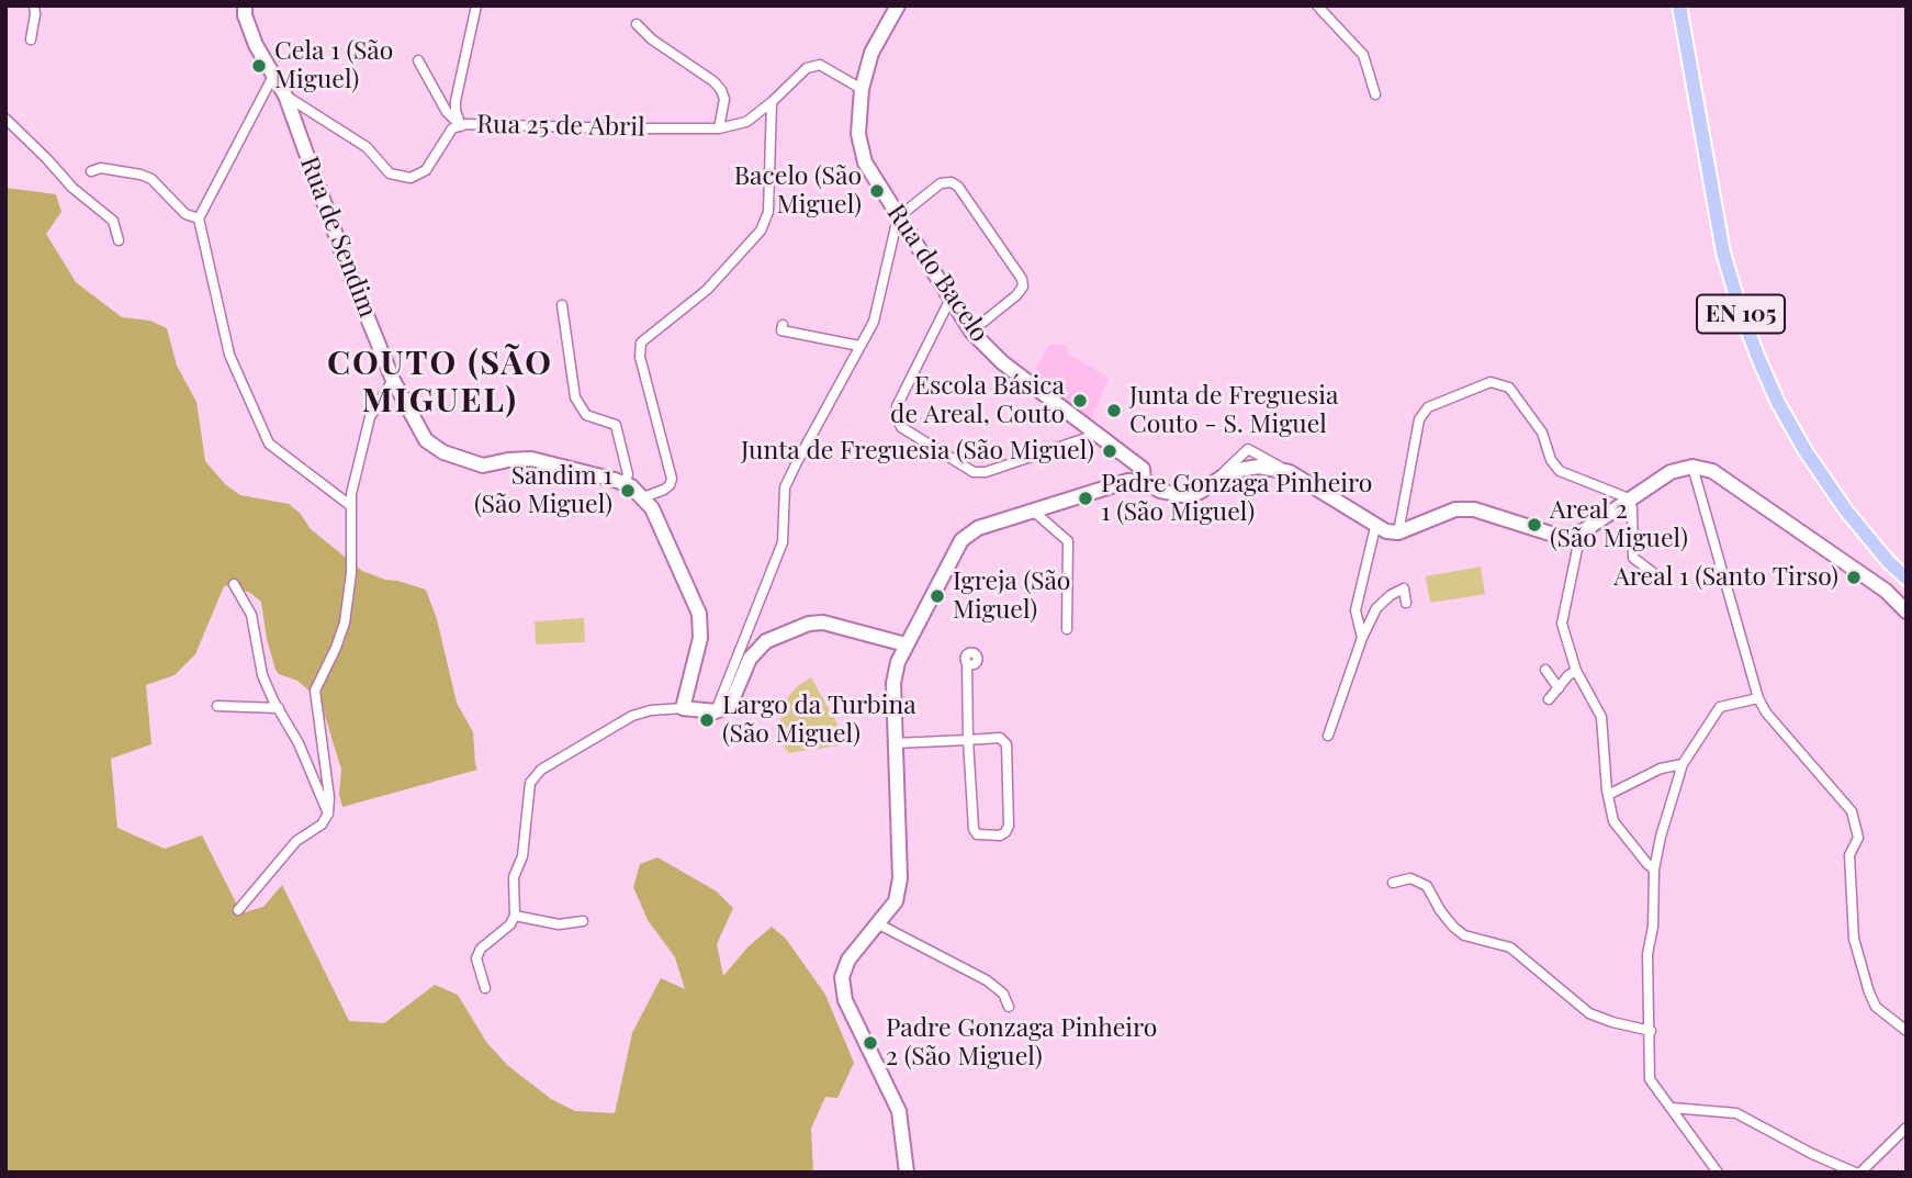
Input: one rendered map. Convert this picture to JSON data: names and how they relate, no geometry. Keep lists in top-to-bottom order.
{
  "streets": {
    "main road": ["EN 105"],
    "street": ["Rua 25 de Abril", "Rua de Sendim", "Rua do Bacelo"]
  },
  "crossings": [
    ["Rua 25 de Abril", "Rua de Sendim"],
    ["Rua 25 de Abril", "Rua do Bacelo"]
  ],
  "districts": ["COUTO (SÃO MIGUEL)"],
  "places": [
    "Cela 1 (São Miguel)",
    "Bacelo (São Miguel)",
    "Escola Básica de Areal, Couto",
    "Junta de Freguesia Couto - S. Miguel",
    "Junta de Freguesia (São Miguel)",
    "Sandim 1 (São Miguel)",
    "Padre Gonzaga Pinheiro 1 (São Miguel)",
    "Areal 2 (São Miguel)",
    "Areal 1 (Santo Tirso)",
    "Igreja (São Miguel)",
    "Largo da Turbina (São Miguel)",
    "Padre Gonzaga Pinheiro 2 (São Miguel)"
  ]
}
